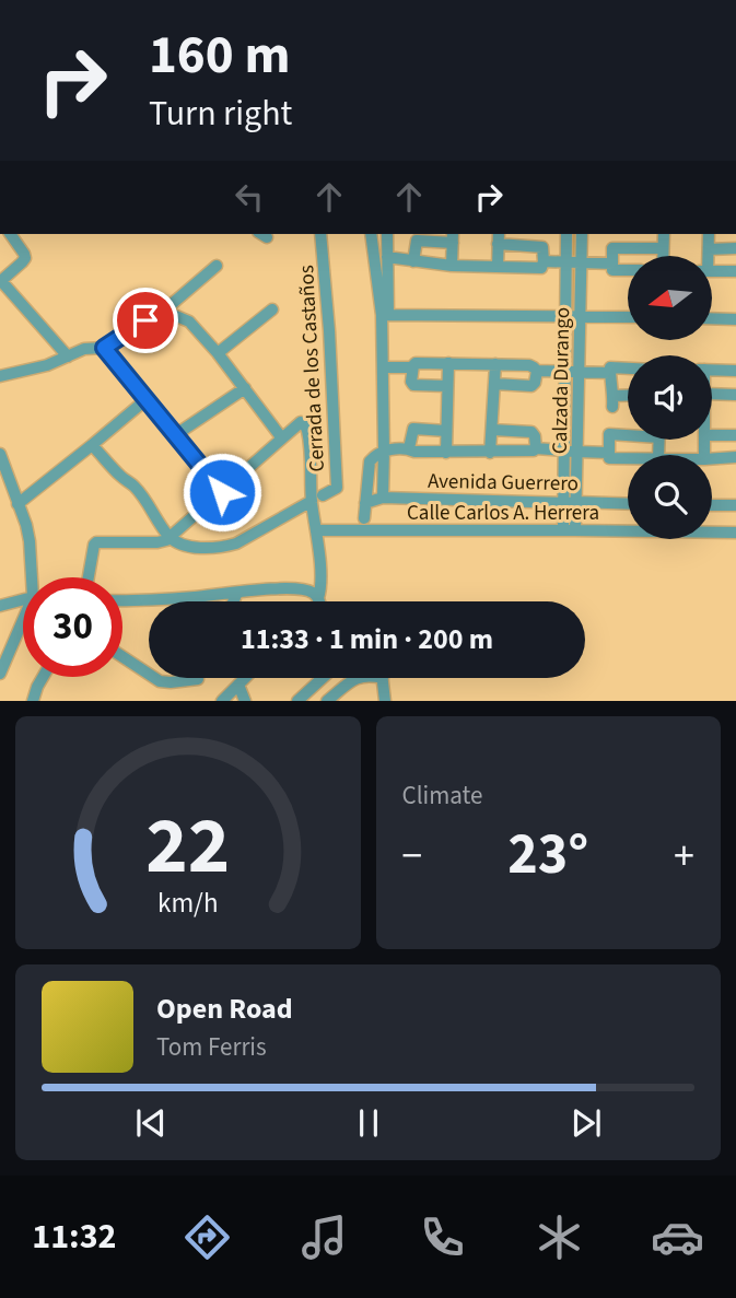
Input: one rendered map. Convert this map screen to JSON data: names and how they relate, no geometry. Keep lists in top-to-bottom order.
{
  "streets": {
    "street": [
      "Cerrada de los Castaños",
      "Calzada Durango",
      "Avenida Guerrero",
      "Calle Carlos A. Herrera"
    ]
  },
  "crossings": [
    ["Calzada Durango", "Avenida Guerrero"],
    ["Calzada Durango", "Calle Carlos A. Herrera"]
  ],
  "north": "left",
  "page": {
    "turn": ["160 m", "Turn right"],
    "limit": "30",
    "trip": "11:33 · 1 min · 200 m",
    "tile": "Climate",
    "heat": ["−", "23°", "+"],
    "song": ["Open Road", "Tom Ferris"],
    "tabs": "11:32",
    "gauge": ["22", "km/h"]
  }
}
